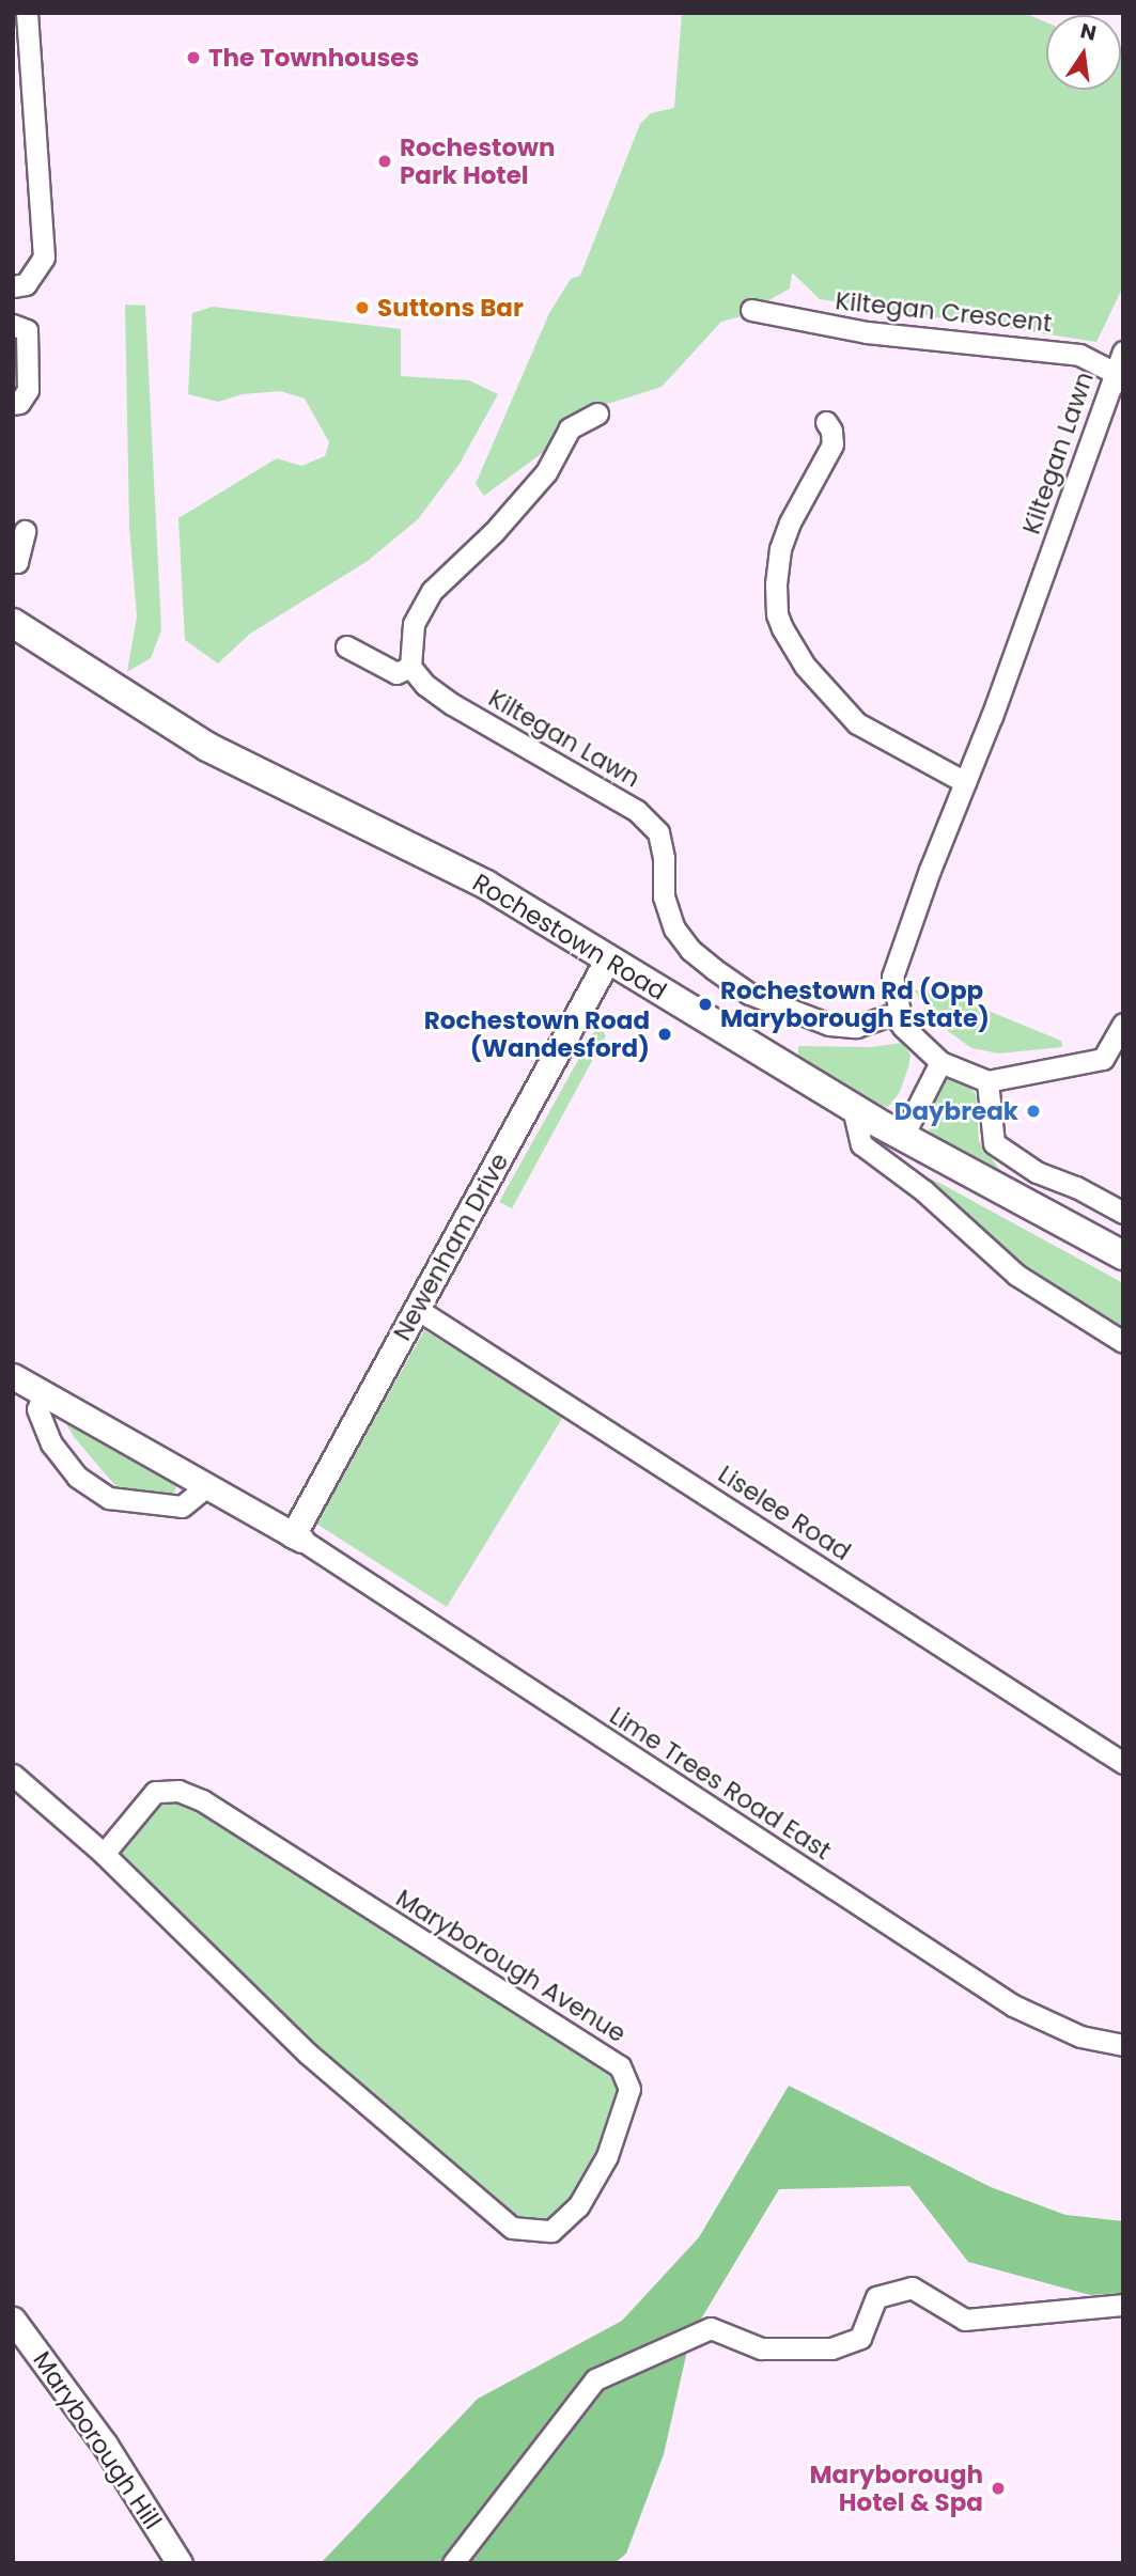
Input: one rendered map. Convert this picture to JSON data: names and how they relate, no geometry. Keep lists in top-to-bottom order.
{
  "streets": {
    "main road": ["Rochestown Road"],
    "street": [
      "Kiltegan Crescent",
      "Kiltegan Lawn",
      "Newenham Drive",
      "Liselee Road",
      "Lime Trees Road East",
      "Maryborough Avenue",
      "Maryborough Hill"
    ]
  },
  "crossings": [
    ["Kiltegan Crescent", "Kiltegan Lawn"],
    ["Rochestown Road", "Newenham Drive"],
    ["Newenham Drive", "Liselee Road"],
    ["Newenham Drive", "Lime Trees Road East"]
  ],
  "places": [
    "The Townhouses",
    "Rochestown Park Hotel",
    "Suttons Bar",
    "Rochestown Rd (Opp Maryborough Estate)",
    "Rochestown Road (Wandesford)",
    "Daybreak",
    "Maryborough Hotel & Spa"
  ],
  "north": "top"
}
